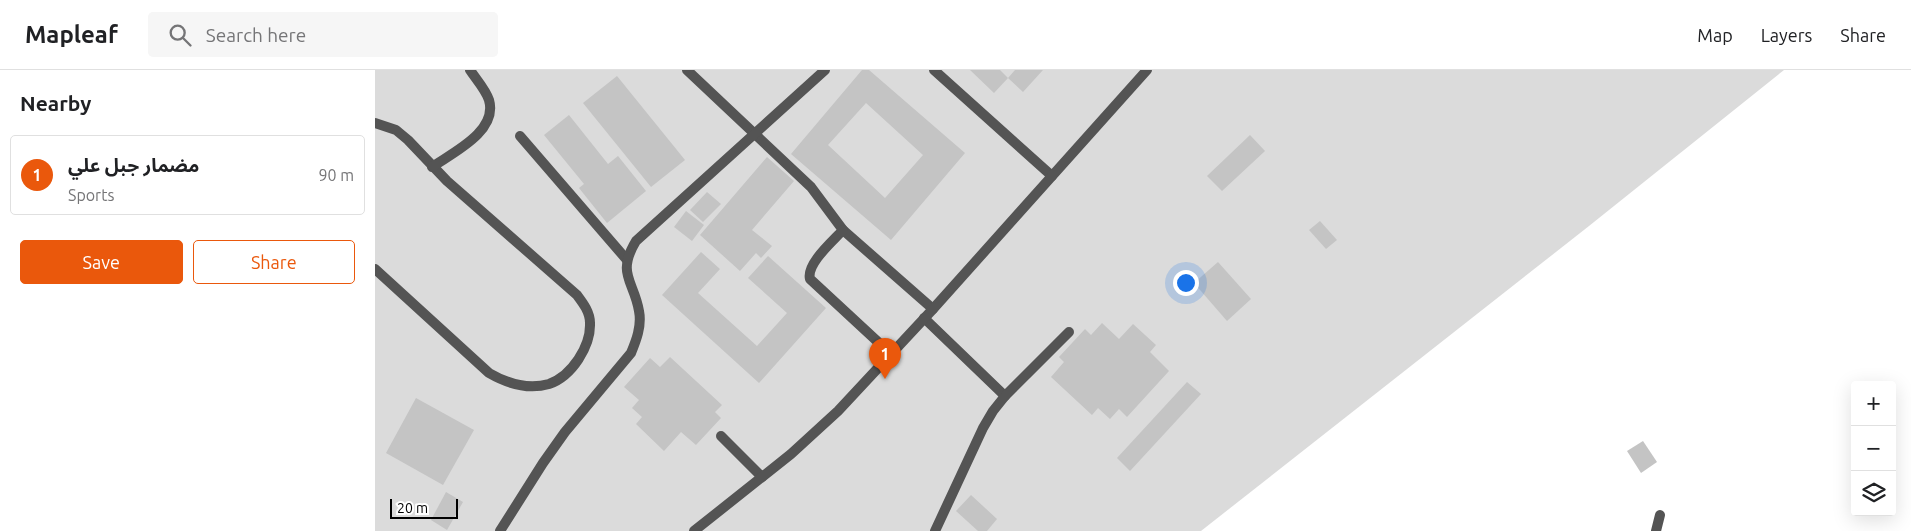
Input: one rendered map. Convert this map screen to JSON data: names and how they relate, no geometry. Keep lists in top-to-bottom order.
{
  "scale_bar": "20 m",
  "page": {
    "header": "Mapleaf",
    "search": "Search here",
    "nav": ["Map", "Layers", "Share"],
    "heading": "Nearby",
    "list": [
      {
        "mark": "1",
        "name": "مضمار جبل علي",
        "note": "Sports",
        "value": "90 m"
      }
    ],
    "buttons": ["Save", "Share"],
    "pins": "1",
    "map_buttons": ["+", "−"],
    "scale": "20 m"
  }
}
